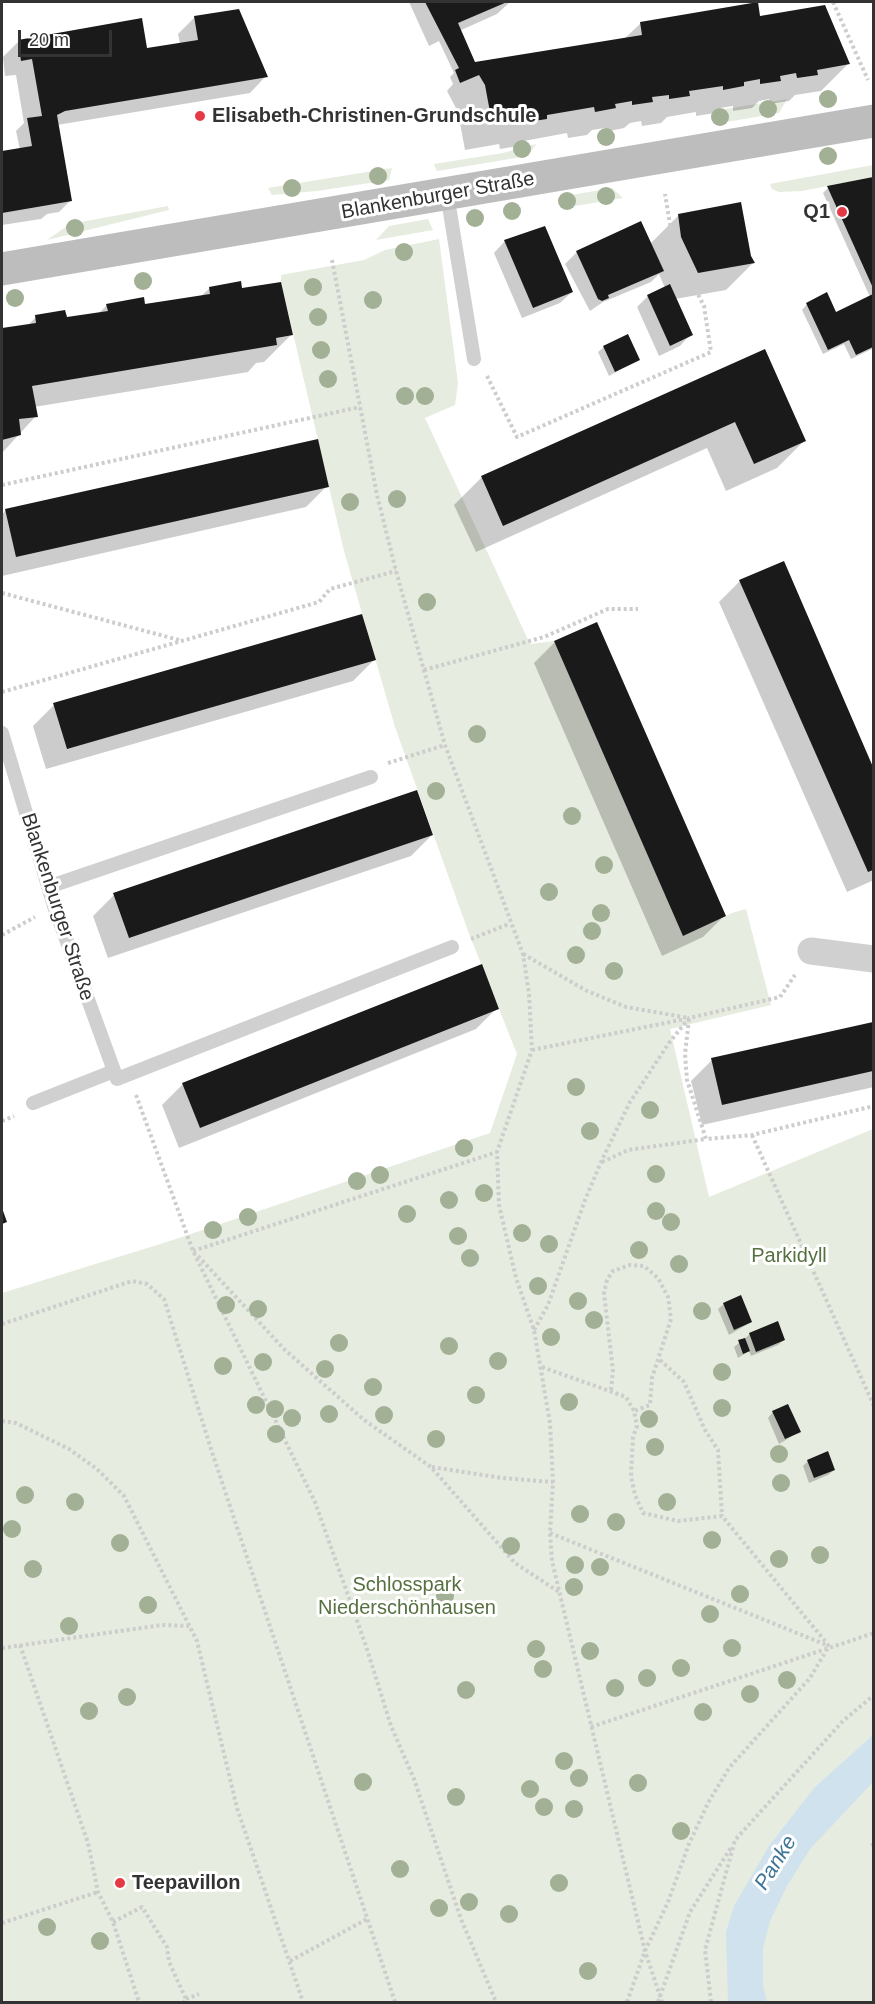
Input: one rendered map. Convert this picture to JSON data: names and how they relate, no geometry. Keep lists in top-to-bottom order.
{
  "streets": {
    "main road": ["Blankenburger Straße"]
  },
  "water": ["Panke"],
  "parks": ["Parkidyll", "Schlosspark Niederschönhausen"],
  "places": ["Elisabeth-Christinen-Grundschule", "Q1", "Teepavillon"],
  "scale_bar": "20 m"
}
